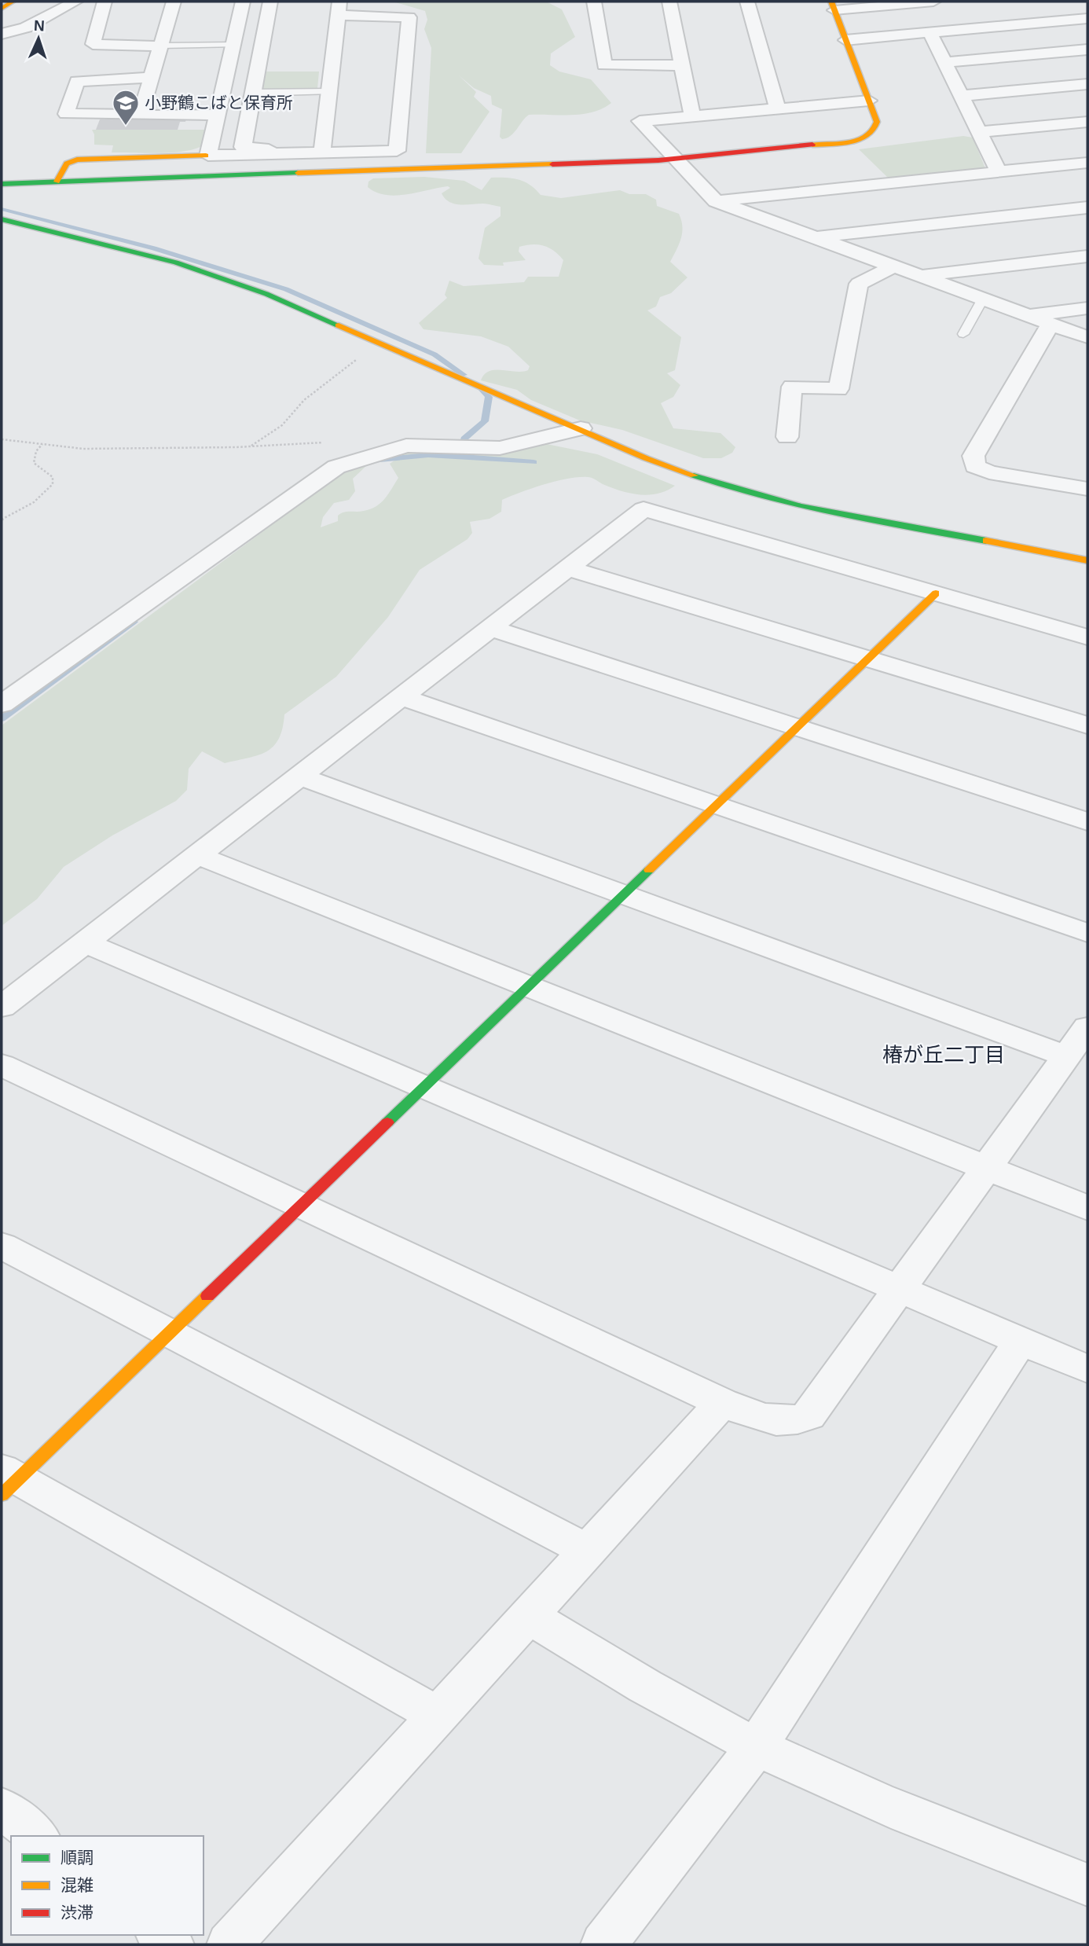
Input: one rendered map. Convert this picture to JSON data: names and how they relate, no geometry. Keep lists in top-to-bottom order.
{
  "districts": ["椿が丘二丁目"],
  "places": {
    "school or university": ["小野鶴こばと保育所"]
  },
  "legend": ["順調", "混雑", "渋滞"],
  "north": "top"
}
